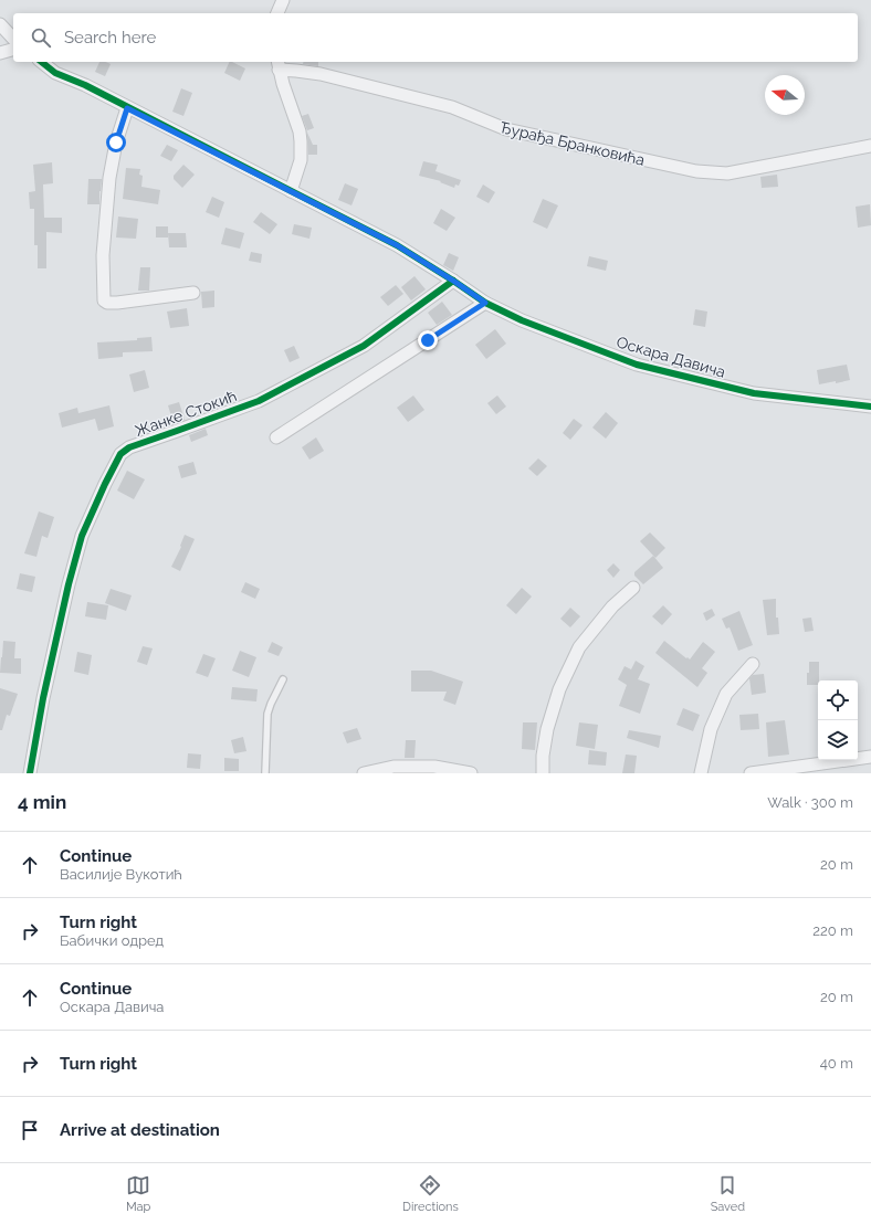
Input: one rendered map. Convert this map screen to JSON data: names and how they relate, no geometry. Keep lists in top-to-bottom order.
{
  "streets": {
    "street": ["Ђурађа Бранковића", "Оскара Давича", "Жанке Стокић"]
  },
  "crossings": [
    ["Оскара Давича", "Жанке Стокић"]
  ],
  "north": "left",
  "page": {
    "search": "Search here",
    "heading": ["4 min", "Walk · 300 m"],
    "list": [
      ["Continue", "Василије Вукотић", "20 m"],
      ["Turn right", "Бабички одред", "220 m"],
      ["Continue", "Оскара Давича", "20 m"],
      ["Turn right", "40 m"],
      "Arrive at destination"
    ],
    "nav": ["Map", "Directions", "Saved"]
  }
}
